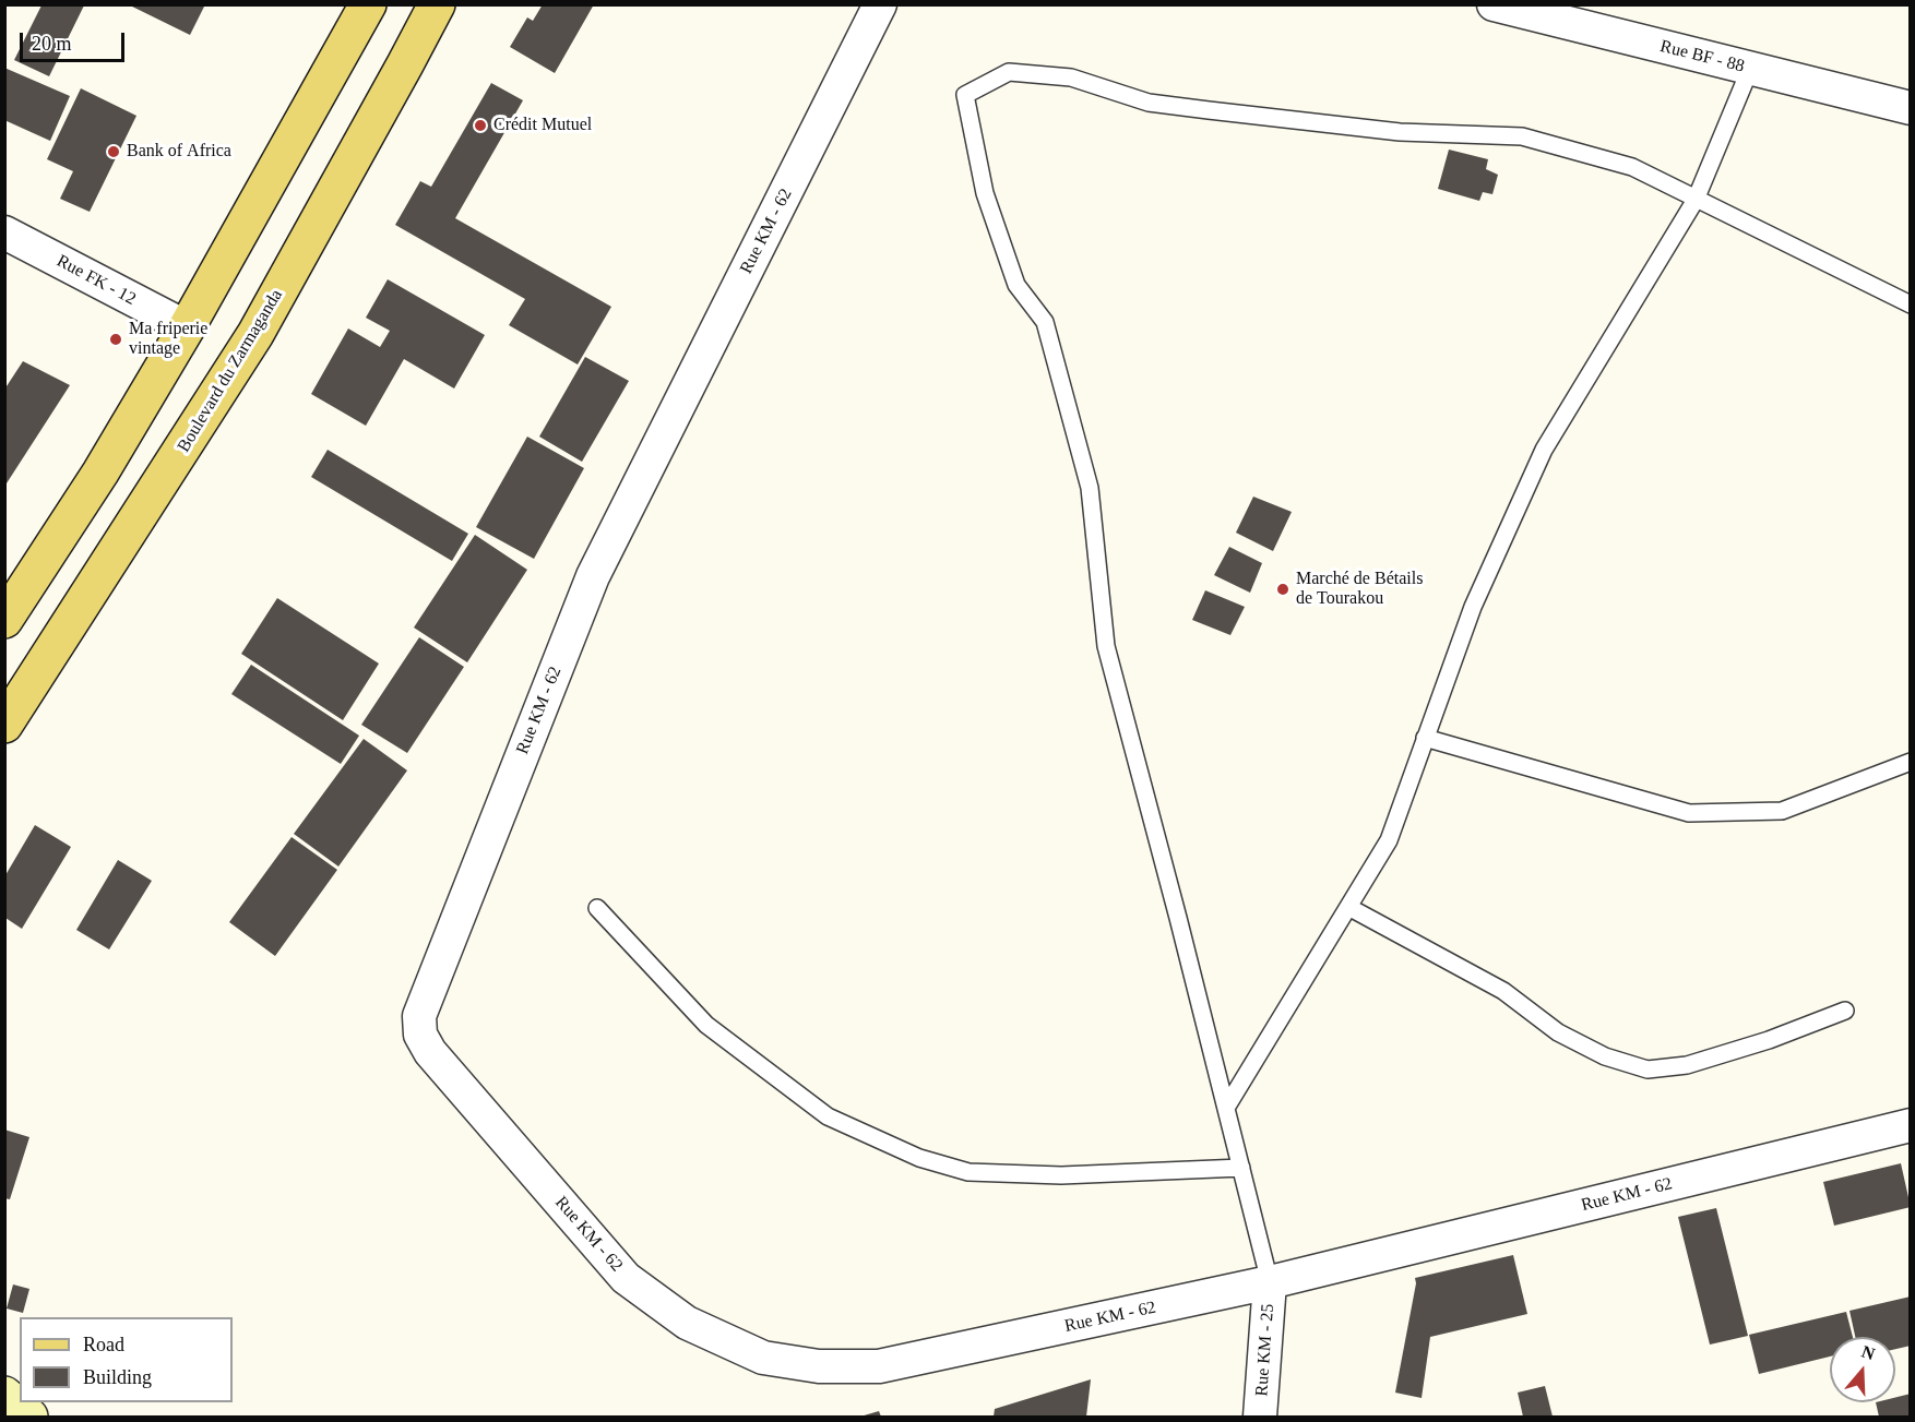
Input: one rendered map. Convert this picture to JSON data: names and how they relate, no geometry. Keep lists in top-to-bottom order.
{
  "streets": {
    "main road": ["Boulevard du Zarmaganda"],
    "street": [
      "Rue BF - 88",
      "Rue KM - 62",
      "Rue FK - 12",
      "Rue KM - 25"
    ]
  },
  "crossings": [
    ["Rue KM - 62", "Rue KM - 25"]
  ],
  "places": [
    "Crédit Mutuel",
    "Bank of Africa",
    "Ma friperie vintage",
    "Marché de Bétails de Tourakou"
  ],
  "legend": ["Road", "Building"],
  "scale_bar": "20 m",
  "north": "top"
}
